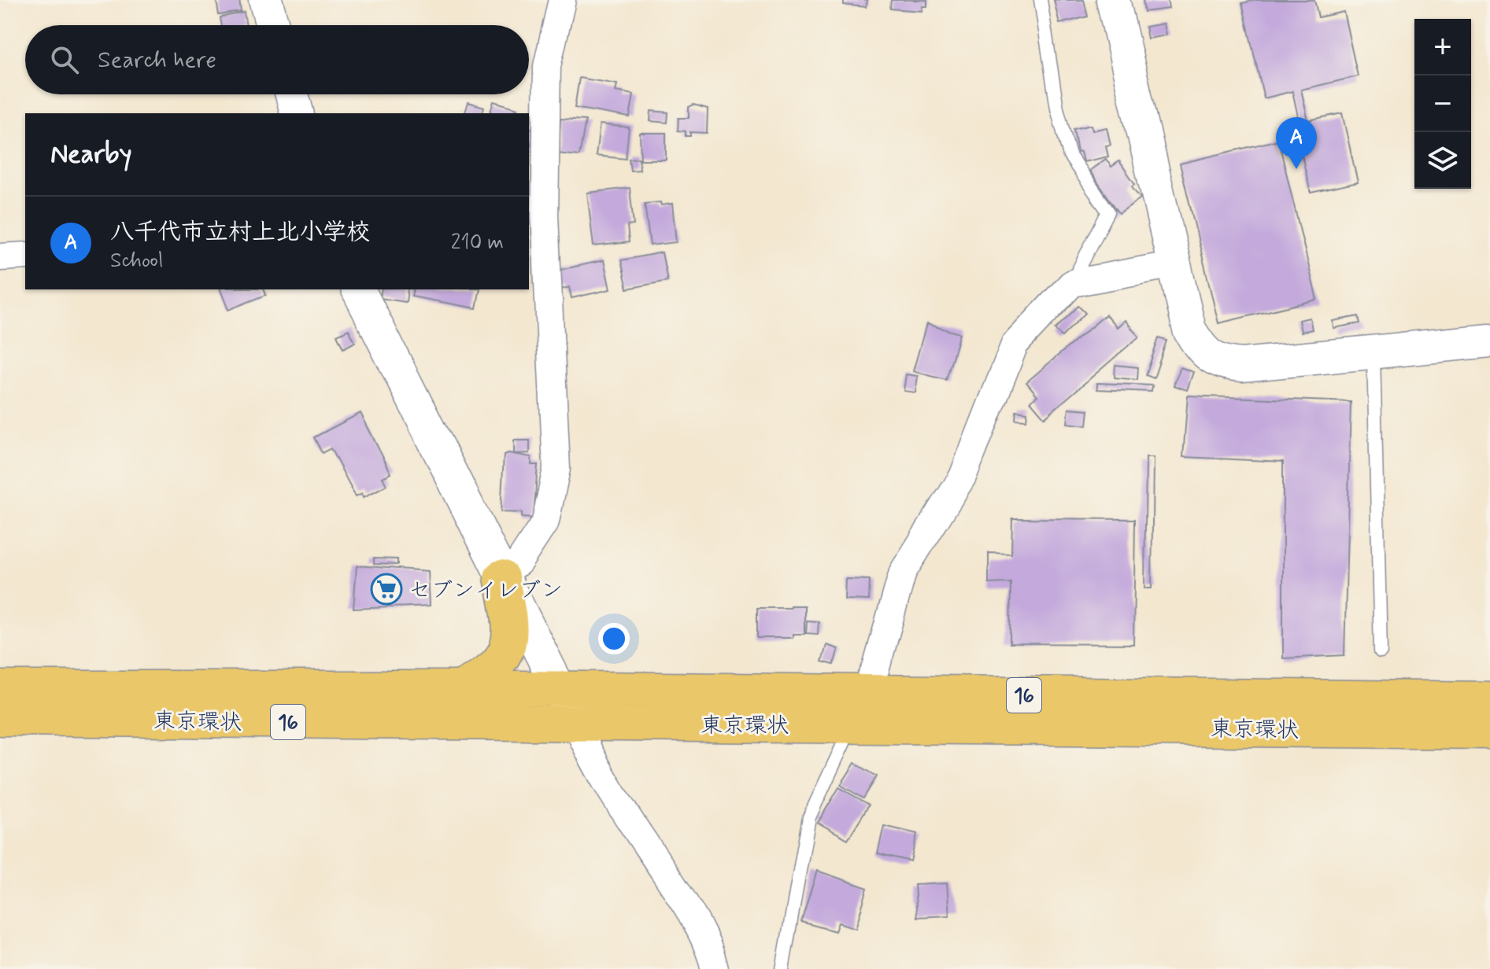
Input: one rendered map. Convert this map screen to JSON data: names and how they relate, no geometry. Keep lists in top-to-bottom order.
{
  "streets": {
    "highway": ["16", "東京環状"]
  },
  "places": {
    "supermarket": ["セブンイレブン"]
  },
  "page": {
    "map_buttons": ["+", "−"],
    "search": "Search here",
    "heading": "Nearby",
    "pins": "A",
    "list": [
      {
        "mark": "A",
        "name": "八千代市立村上北小学校",
        "note": "School",
        "value": "210 m"
      }
    ]
  }
}
